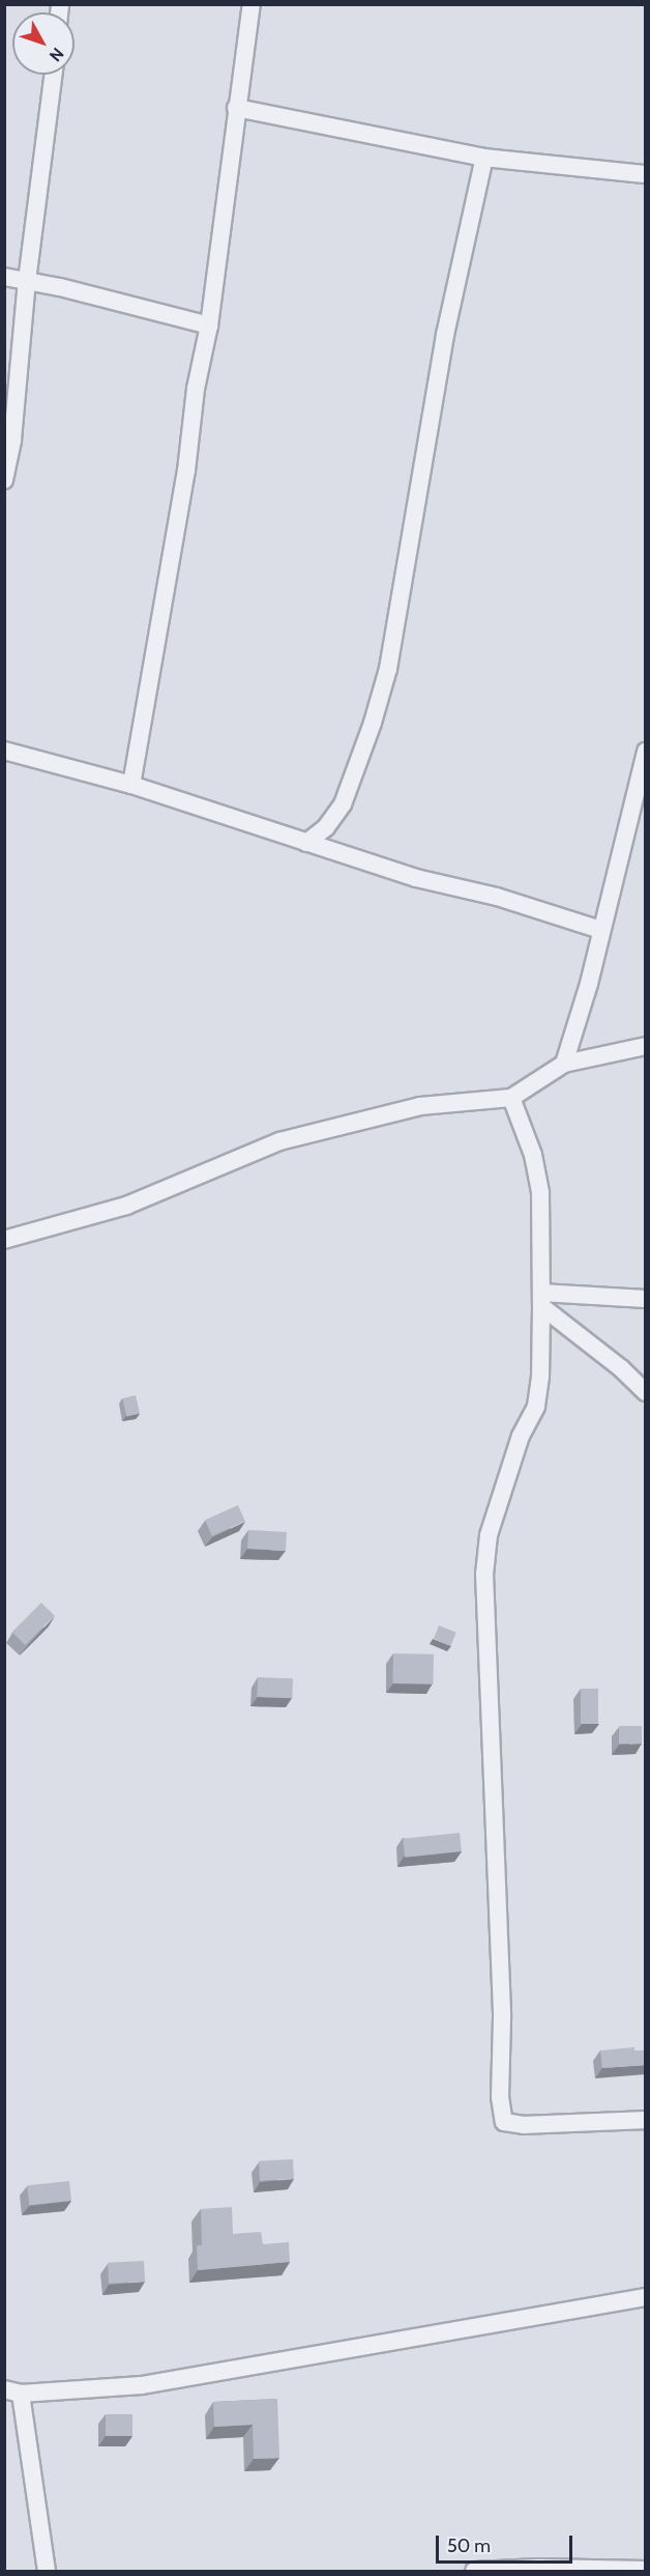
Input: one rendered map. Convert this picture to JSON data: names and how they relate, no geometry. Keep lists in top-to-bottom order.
{
  "scale_bar": "50 m",
  "north": "bottom right"
}
